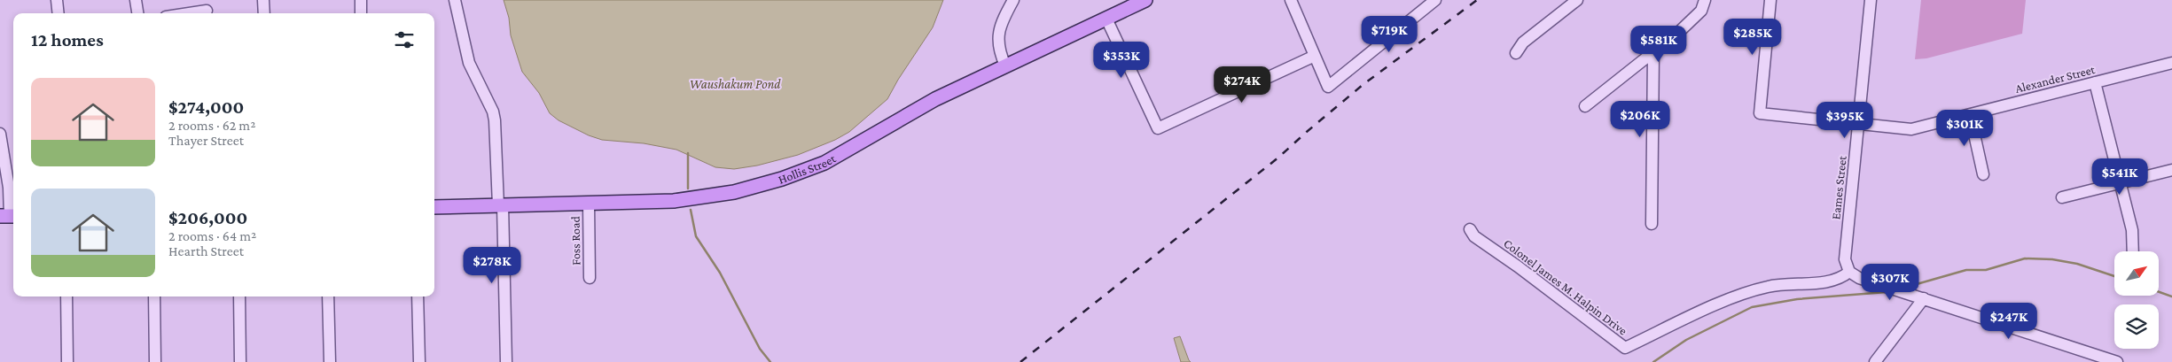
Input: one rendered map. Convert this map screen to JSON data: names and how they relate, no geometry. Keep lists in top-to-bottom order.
{
  "streets": {
    "main road": ["Hollis Street"],
    "street": [
      "Alexander Street",
      "Eames Street",
      "Foss Road",
      "Colonel James M. Halpin Drive"
    ]
  },
  "crossings": [
    ["Alexander Street", "Eames Street"],
    ["Hollis Street", "Foss Road"],
    ["Eames Street", "Colonel James M. Halpin Drive"]
  ],
  "water": ["Waushakum Pond"],
  "north": "top right",
  "page": {
    "heading": "12 homes",
    "price": [
      "$719K",
      "$285K",
      "$581K",
      "$353K",
      "$274K",
      "$206K",
      "$395K",
      "$301K",
      "$541K",
      "$278K",
      "$307K",
      "$247K"
    ],
    "list": [
      {
        "name": "$274,000",
        "note": "2 rooms · 62 m² · Thayer Street"
      },
      {
        "name": "$206,000",
        "note": "2 rooms · 64 m² · Hearth Street"
      }
    ]
  }
}
